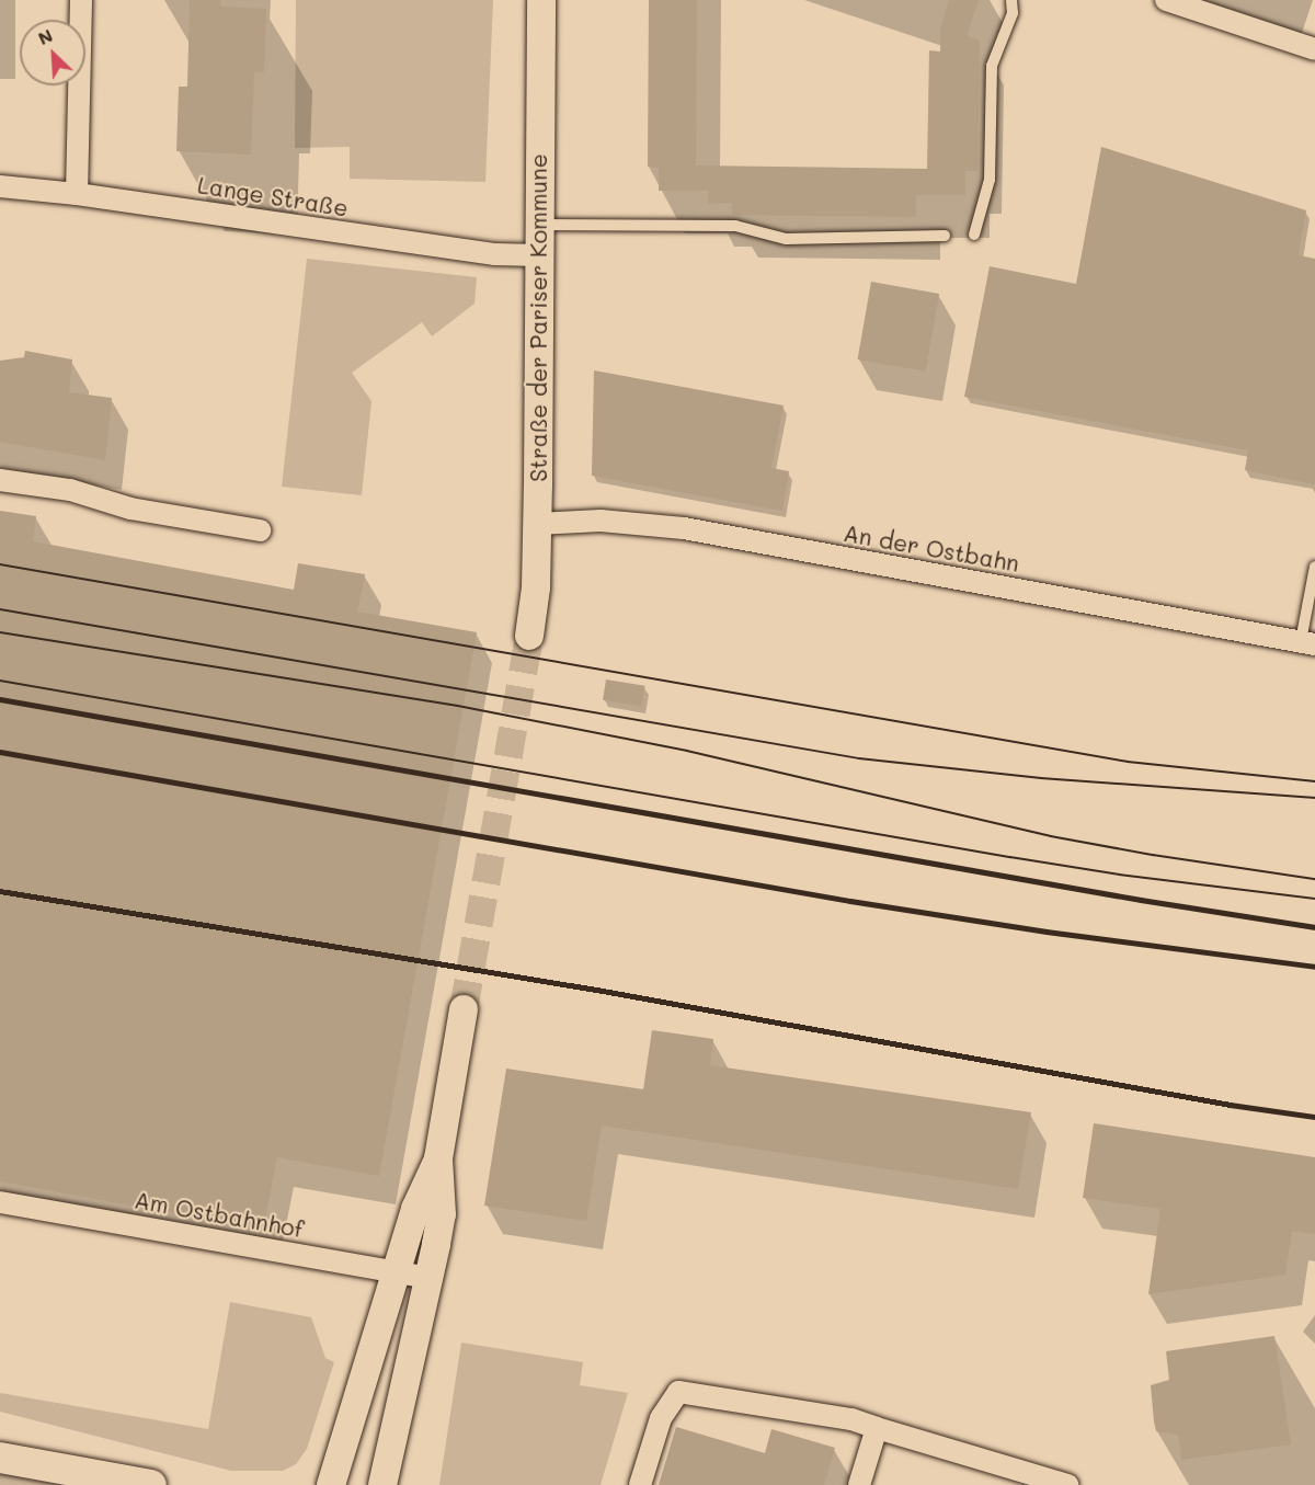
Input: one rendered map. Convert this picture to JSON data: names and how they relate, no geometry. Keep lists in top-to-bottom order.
{
  "streets": {
    "street": [
      "Lange Straße",
      "Straße der Pariser Kommune",
      "An der Ostbahn",
      "Am Ostbahnhof"
    ]
  },
  "crossings": [
    ["Lange Straße", "Straße der Pariser Kommune"],
    ["Straße der Pariser Kommune", "An der Ostbahn"]
  ],
  "north": "top left"
}
